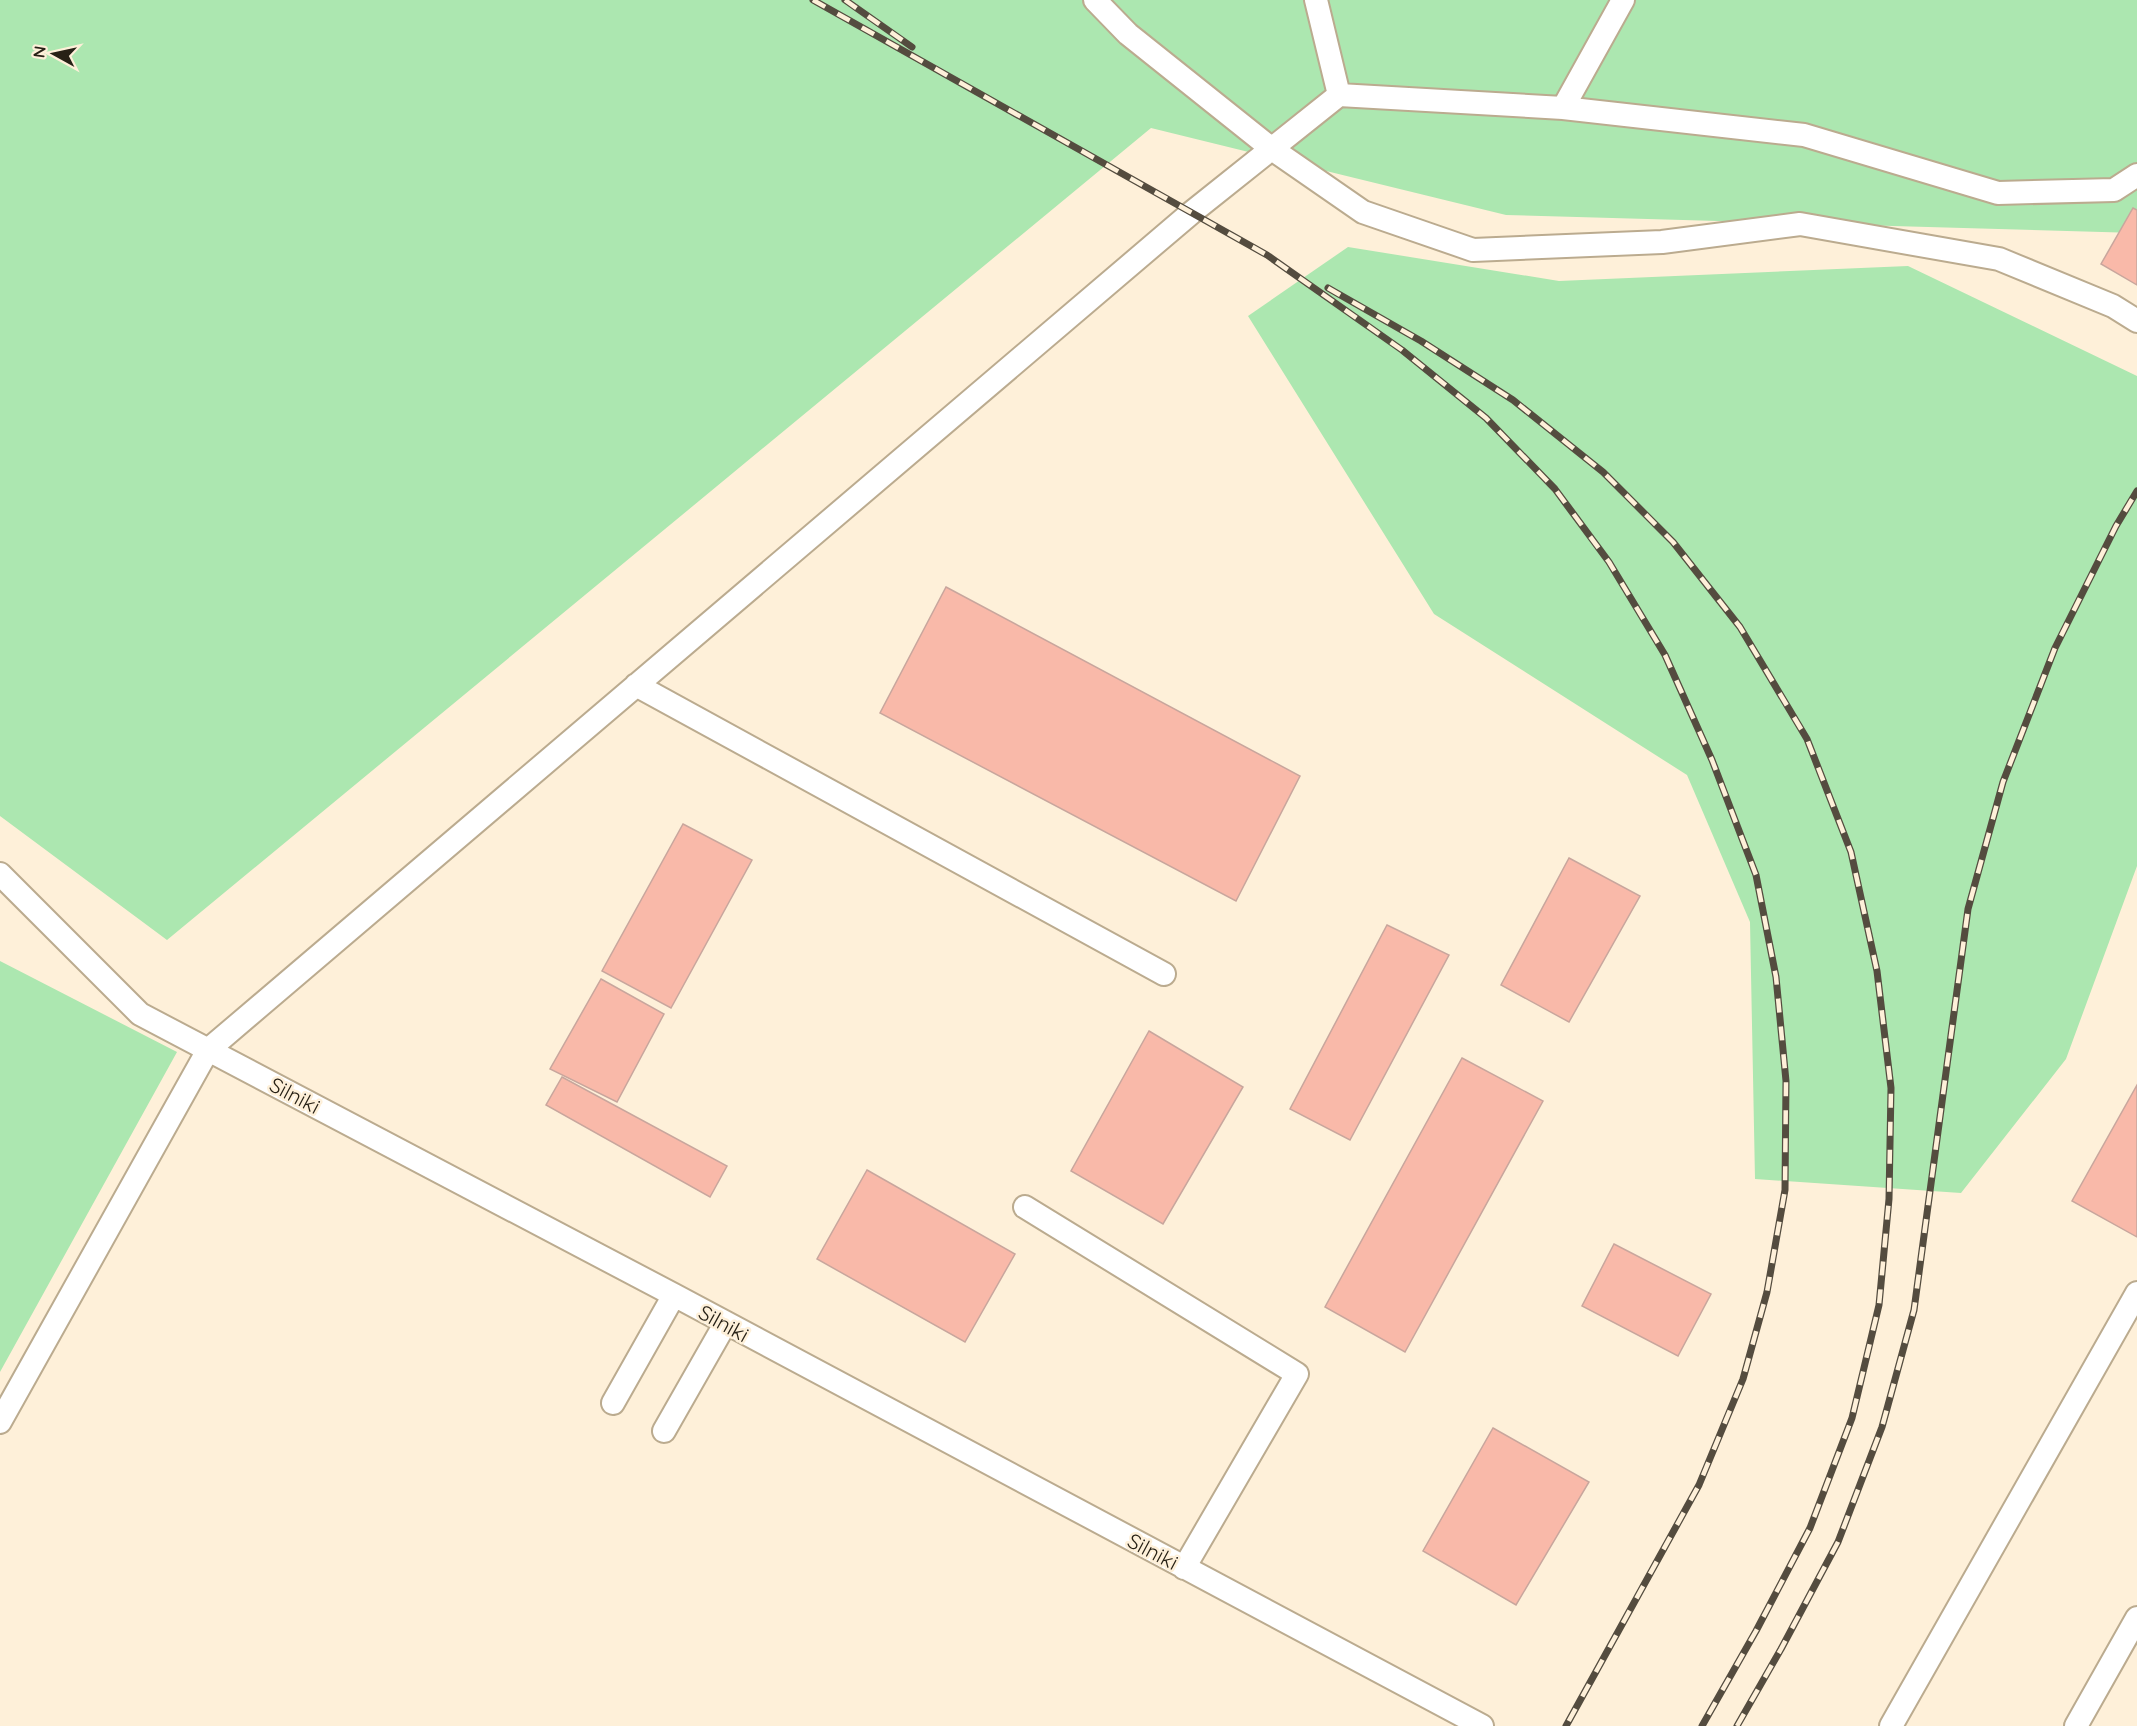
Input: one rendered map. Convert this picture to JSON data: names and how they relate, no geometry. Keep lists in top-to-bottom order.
{
  "streets": {
    "lane": ["Silniki"]
  },
  "north": "left"
}
